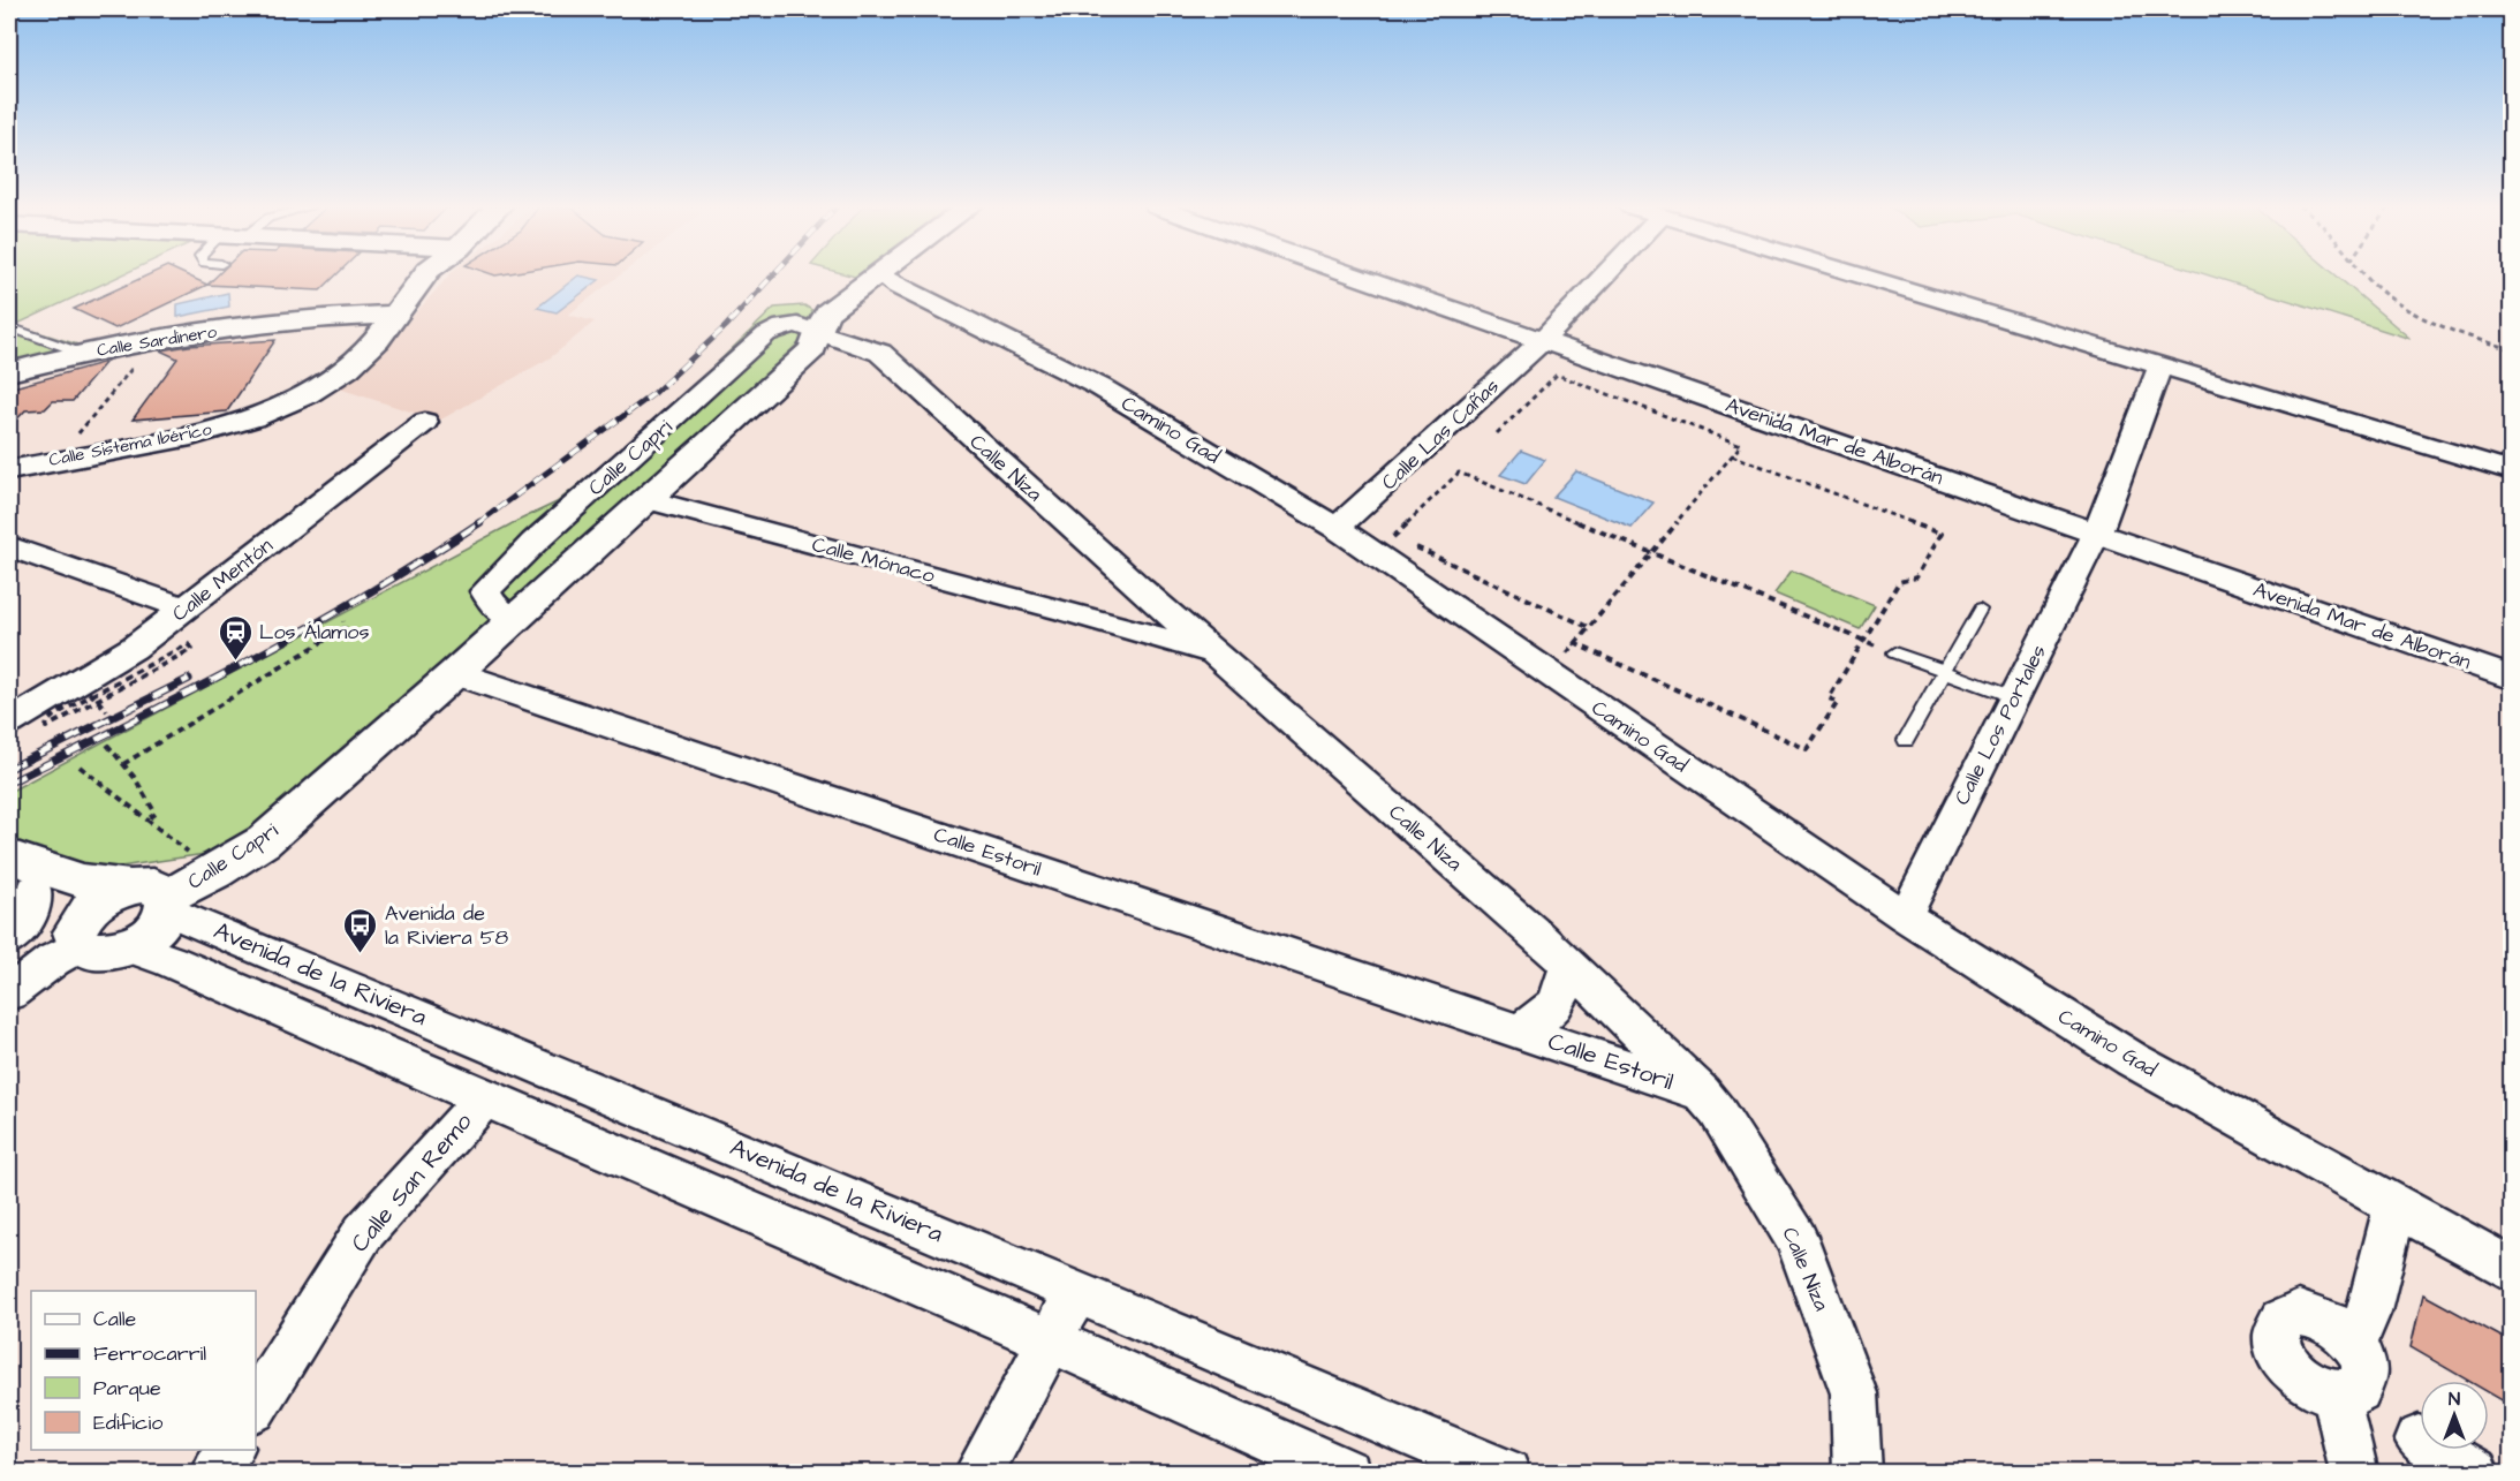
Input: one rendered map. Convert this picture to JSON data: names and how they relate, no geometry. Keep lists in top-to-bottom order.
{
  "streets": {
    "street": [
      "Calle Sardinero",
      "Camino Gad",
      "Calle Las Cañas",
      "Avenida Mar de Alborán",
      "Calle Sistema Ibérico",
      "Calle Capri",
      "Calle Niza",
      "Calle Mónaco",
      "Calle Mentón",
      "Calle Los Portales",
      "Calle Estoril",
      "Avenida de la Riviera",
      "Calle San Remo"
    ]
  },
  "crossings": [
    ["Calle Sardinero", "Calle Sistema Ibérico"],
    ["Camino Gad", "Calle Las Cañas"],
    ["Camino Gad", "Calle Capri"],
    ["Camino Gad", "Calle Los Portales"],
    ["Calle Las Cañas", "Avenida Mar de Alborán"],
    ["Avenida Mar de Alborán", "Calle Los Portales"],
    ["Calle Capri", "Calle Niza"],
    ["Calle Capri", "Calle Mónaco"],
    ["Calle Capri", "Calle Estoril"],
    ["Calle Capri", "Avenida de la Riviera"],
    ["Calle Niza", "Calle Mónaco"],
    ["Calle Niza", "Calle Estoril"]
  ],
  "places": {
    "station": ["Los Álamos"],
    "bus stop": ["Avenida de la Riviera 58"]
  },
  "legend": [
    "Calle",
    "Ferrocarril",
    "Parque",
    "Edificio"
  ],
  "north": "top"
}
